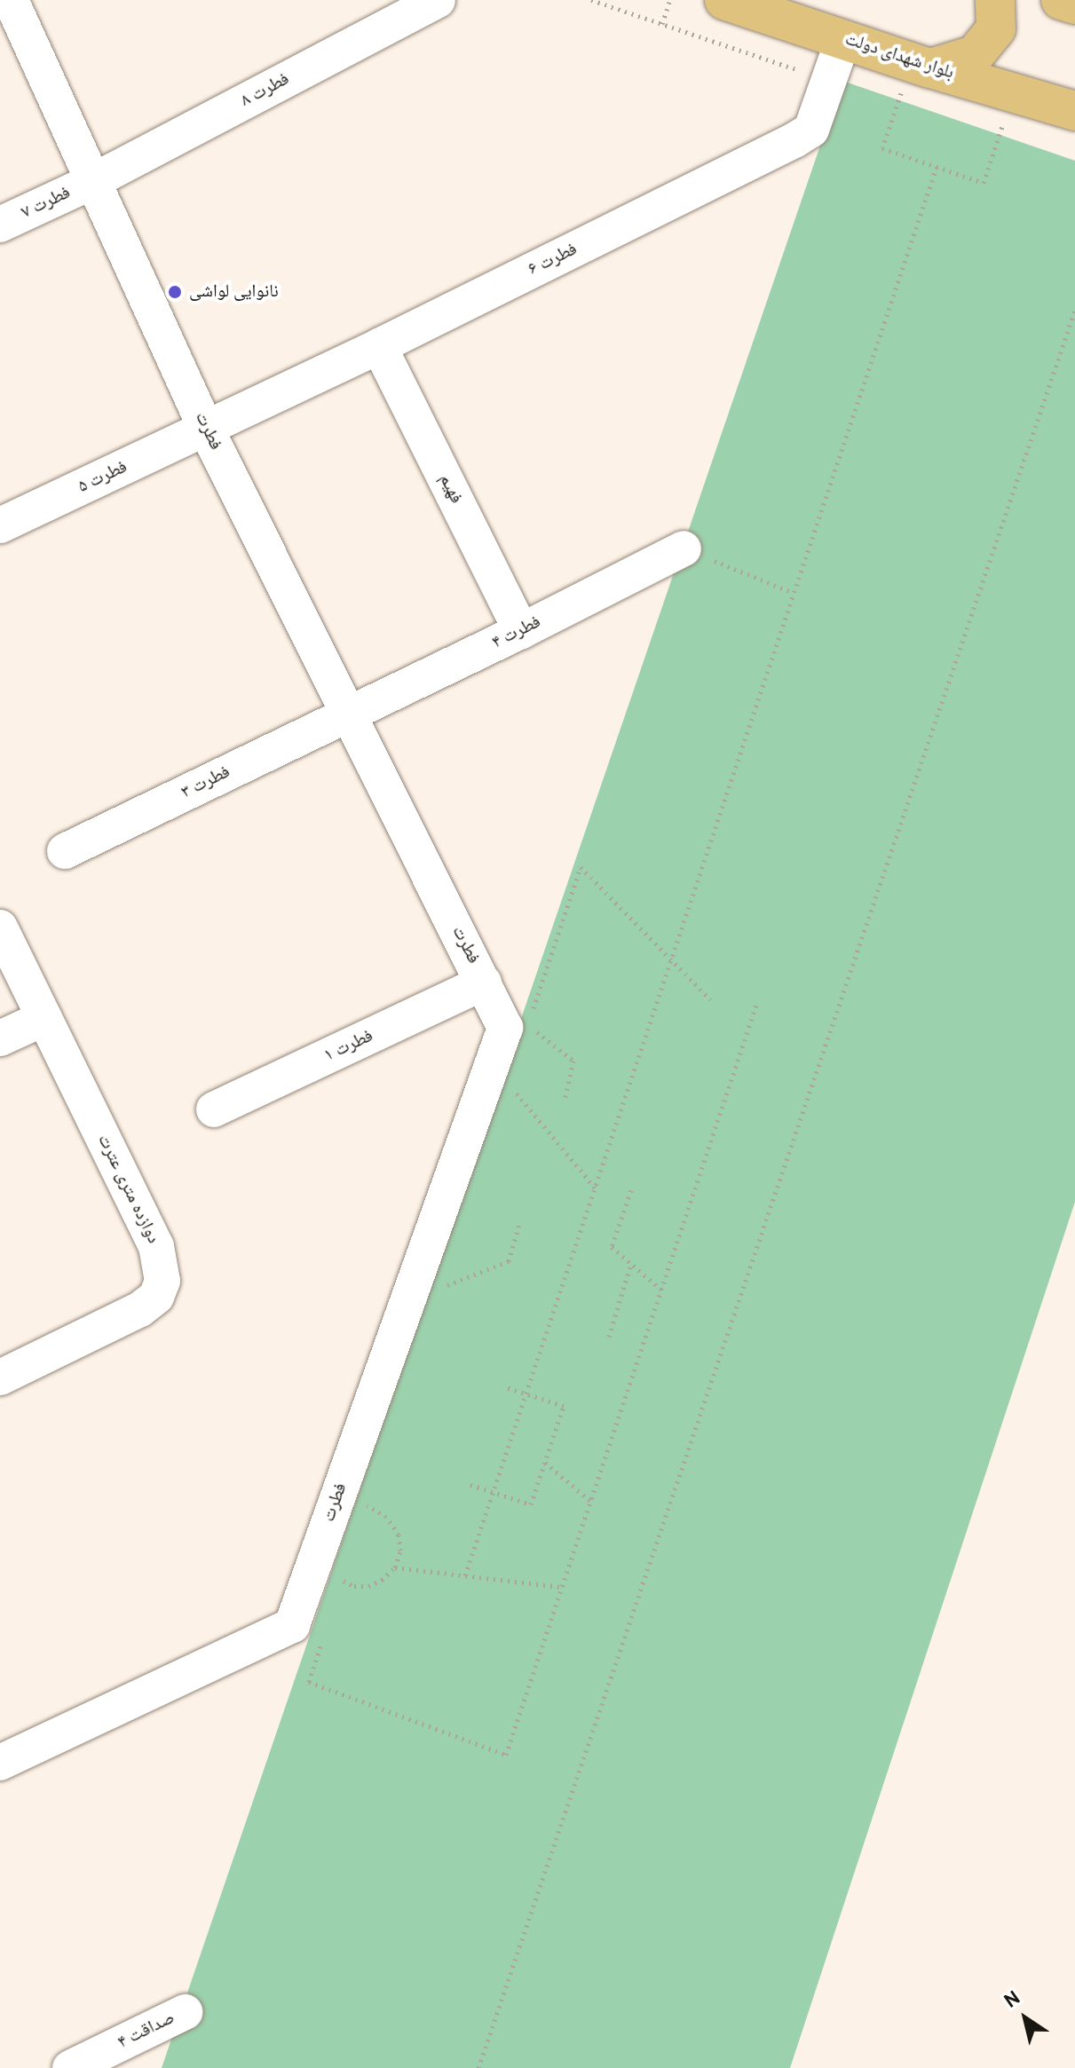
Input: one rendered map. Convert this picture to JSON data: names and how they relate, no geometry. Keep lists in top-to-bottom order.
{
  "streets": {
    "main road": ["بلوار شهدای دولت"],
    "street": [
      "فطرت ۸",
      "فطرت ۷",
      "فطرت ۶",
      "فطرت",
      "فطرت ۵",
      "فهیم",
      "فطرت ۴",
      "فطرت ۳",
      "فطرت ۱",
      "دوازده متری عترت",
      "صداقت ۴"
    ]
  },
  "crossings": [
    ["بلوار شهدای دولت", "فطرت ۶"],
    ["فطرت ۸", "فطرت ۷"],
    ["فطرت ۸", "فطرت"],
    ["فطرت ۷", "فطرت"],
    ["فطرت ۶", "فطرت"],
    ["فطرت ۶", "فطرت ۵"],
    ["فطرت ۶", "فهیم"],
    ["فطرت", "فطرت ۵"],
    ["فطرت", "فطرت ۴"],
    ["فطرت", "فطرت ۳"],
    ["فطرت", "فطرت ۱"],
    ["فهیم", "فطرت ۴"],
    ["فطرت ۴", "فطرت ۳"]
  ],
  "places": ["نانوایی لواشی"],
  "north": "top left"
}
